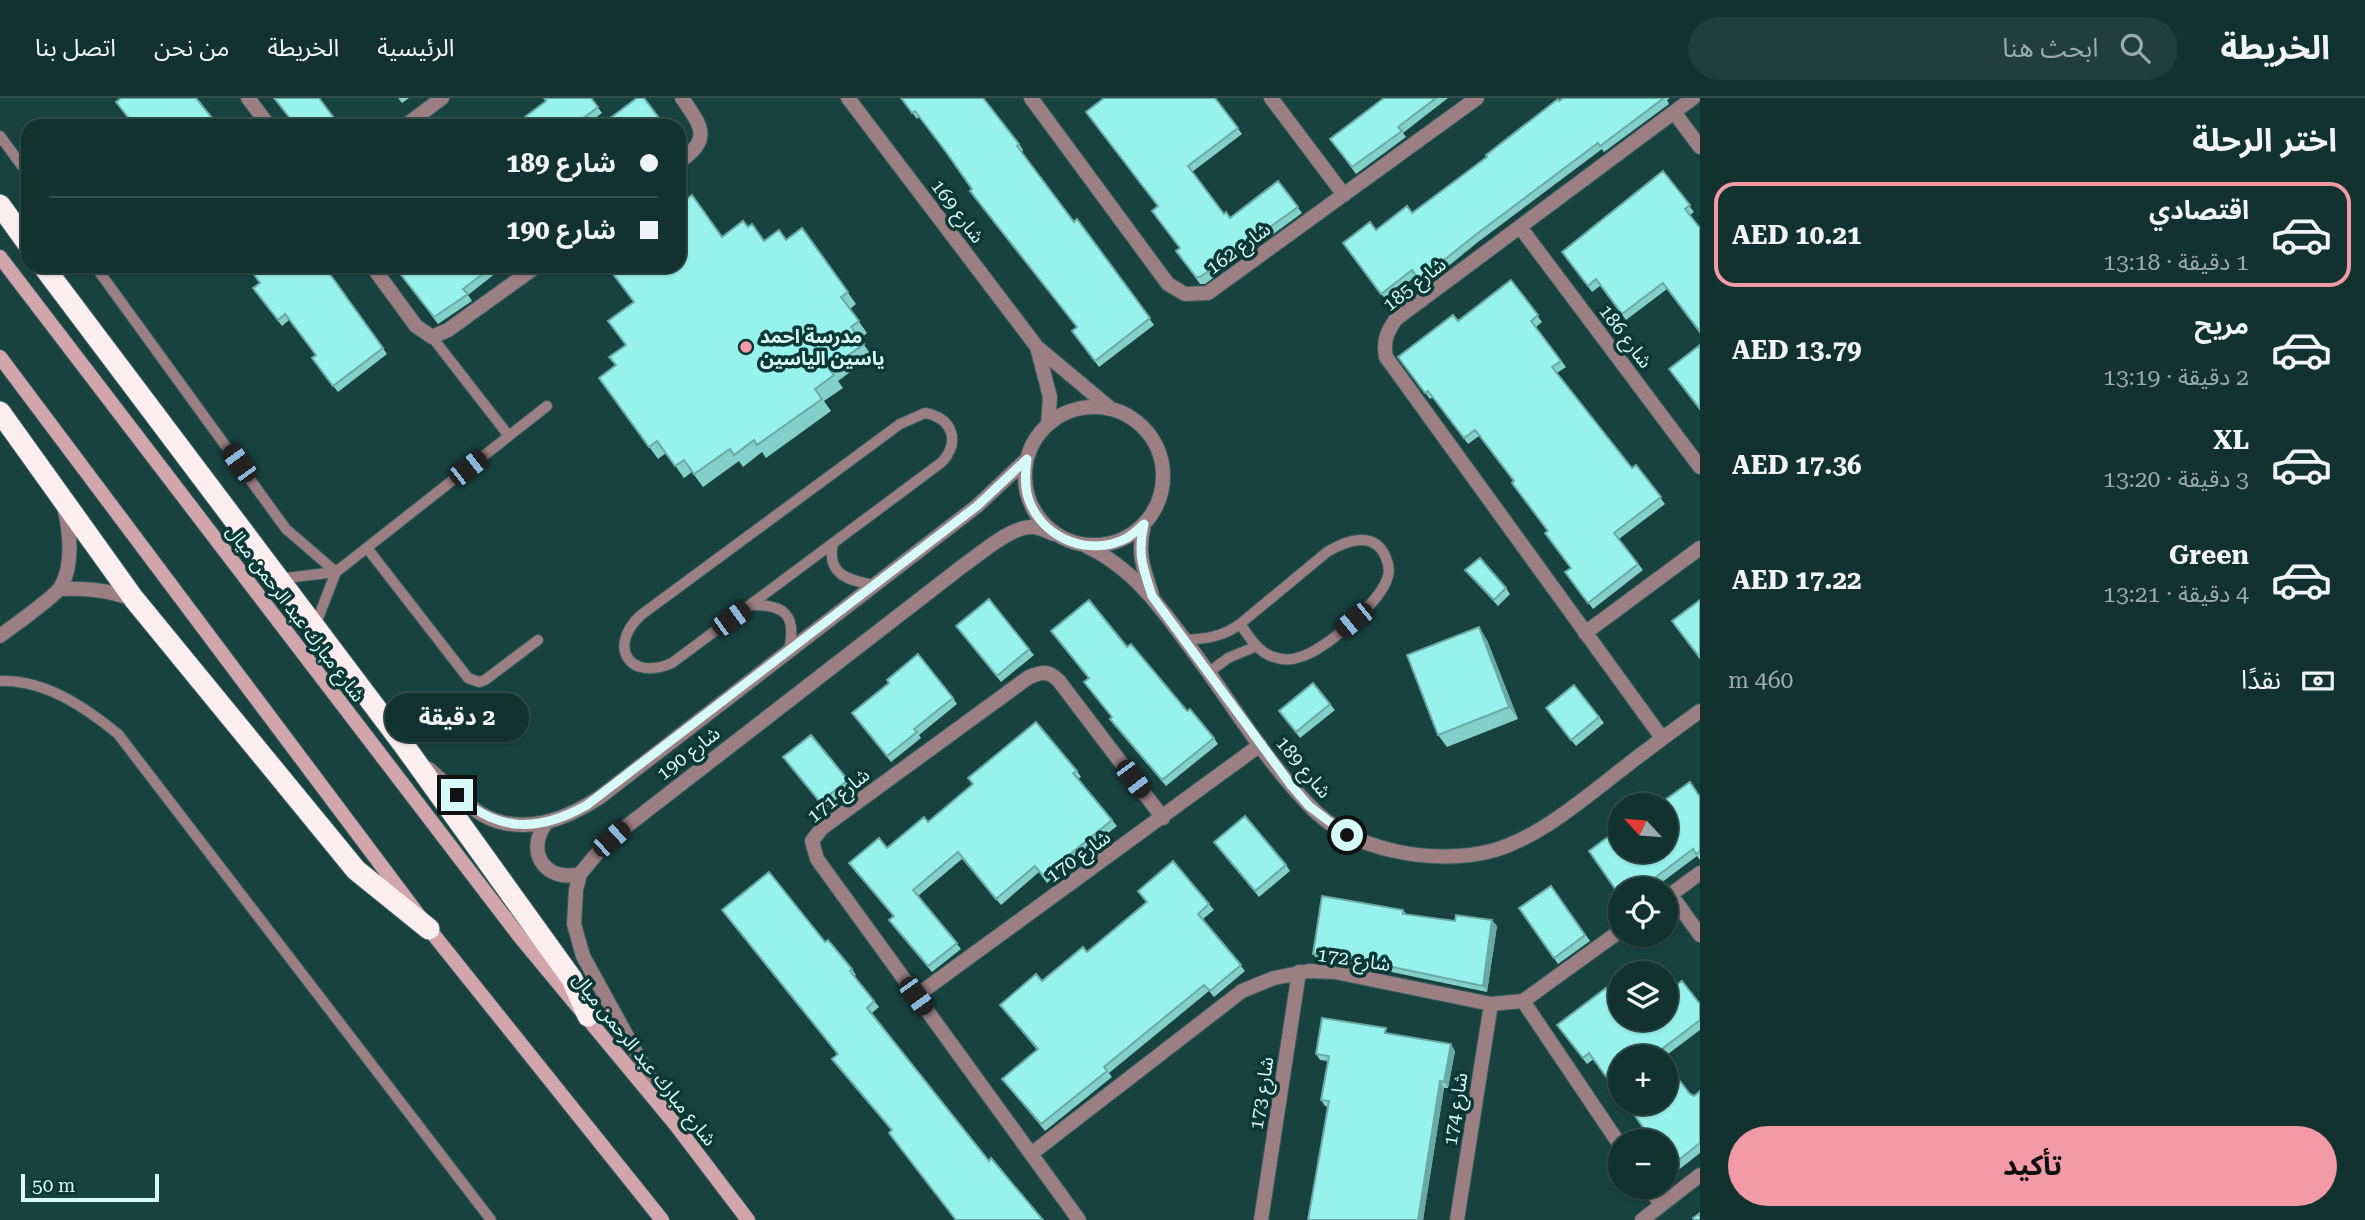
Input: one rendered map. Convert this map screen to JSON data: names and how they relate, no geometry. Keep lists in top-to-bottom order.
{
  "streets": {
    "main road": ["شارع مبارك عبد الرحمن ميال"],
    "street": [
      "شارع 169",
      "شارع 162",
      "شارع 185",
      "شارع 186",
      "شارع 190",
      "شارع 189",
      "شارع 171",
      "شارع 170",
      "شارع 172",
      "شارع 173",
      "شارع 174"
    ]
  },
  "crossings": [
    ["شارع 169", "شارع 190"],
    ["شارع 169", "شارع 189"],
    ["شارع 185", "شارع 186"],
    ["شارع 185", "شارع 189"],
    ["شارع 190", "شارع 189"],
    ["شارع 189", "شارع 170"],
    ["شارع 171", "شارع 170"],
    ["شارع 171", "شارع 172"],
    ["شارع 172", "شارع 173"],
    ["شارع 172", "شارع 174"]
  ],
  "places": ["مدرسة احمد ياسين الياسين"],
  "scale_bar": "50 m",
  "north": "top left",
  "page": {
    "header": "الخريطة",
    "search": "ابحث هنا",
    "nav": [
      "الرئيسية",
      "الخريطة",
      "من نحن",
      "اتصل بنا"
    ],
    "heading": "اختر الرحلة",
    "banner": ["شارع 189", "شارع 190"],
    "list": [
      {
        "name": "اقتصادي",
        "note": "1 دقيقة · 13:18",
        "value": "AED 10.21"
      },
      {
        "name": "مريح",
        "note": "2 دقيقة · 13:19",
        "value": "AED 13.79"
      },
      {
        "name": "XL",
        "note": "3 دقيقة · 13:20",
        "value": "AED 17.36"
      },
      {
        "name": "Green",
        "note": "4 دقيقة · 13:21",
        "value": "AED 17.22"
      }
    ],
    "pay": ["نقدًا", "460 m"],
    "bubble": "2 دقيقة",
    "map_buttons": ["+", "−"],
    "buttons": "تأكيد",
    "scale": "50 m"
  }
}
